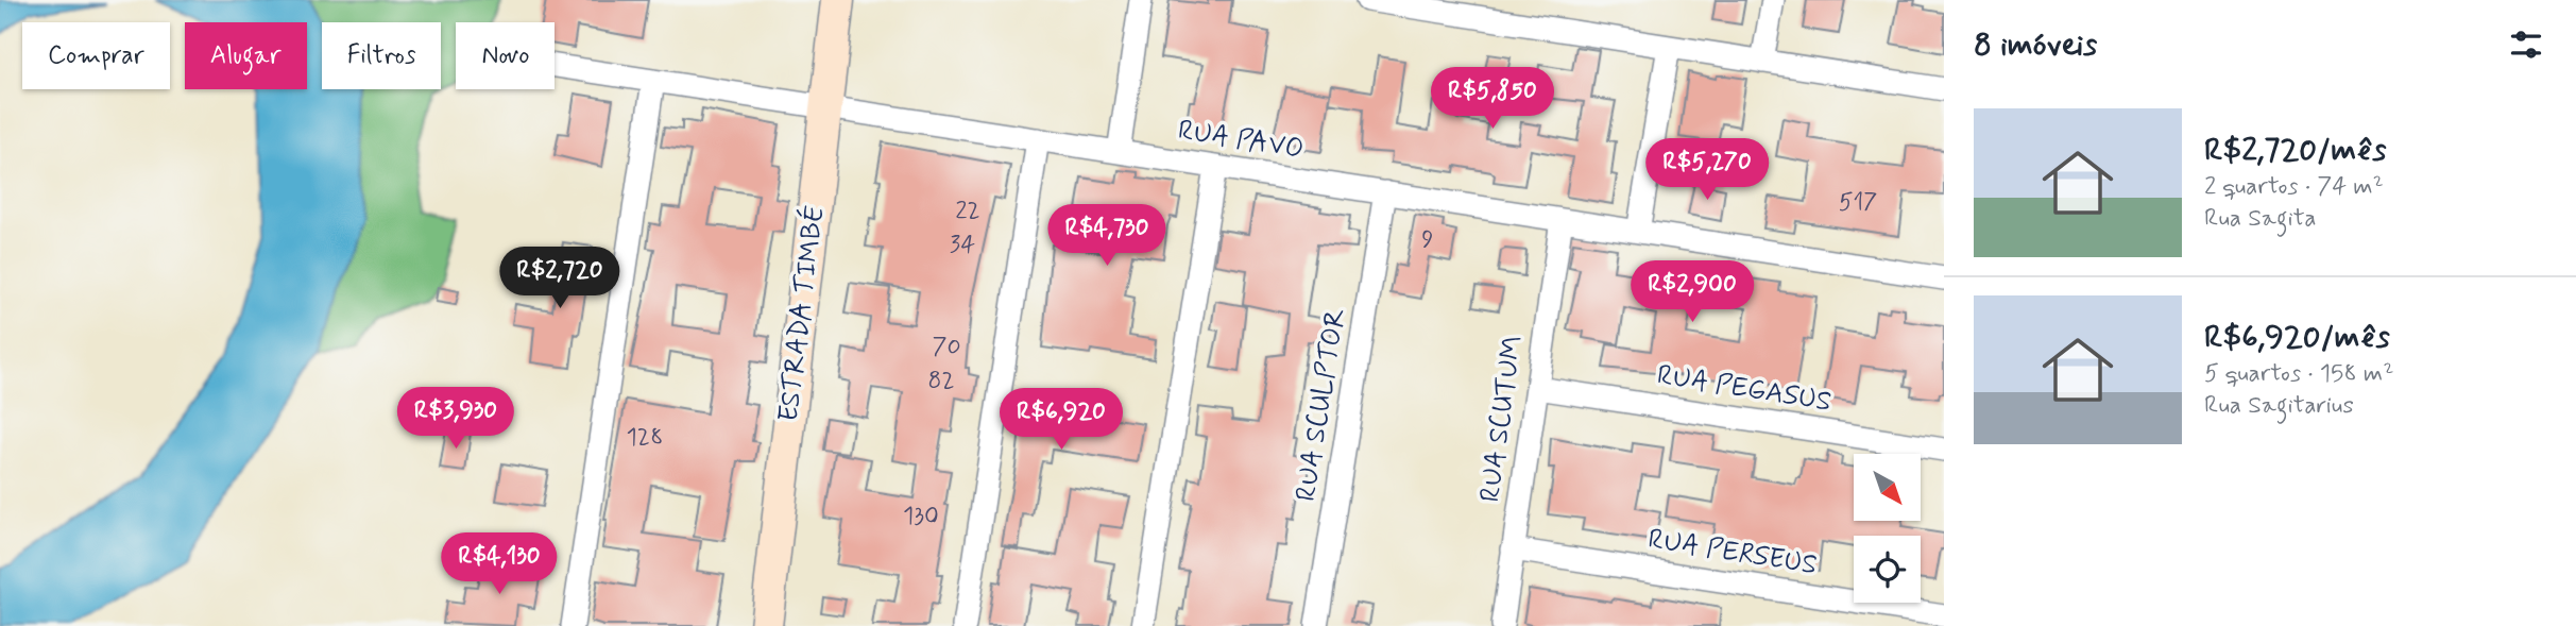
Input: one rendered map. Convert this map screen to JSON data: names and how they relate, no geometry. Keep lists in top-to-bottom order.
{
  "streets": {
    "street": [
      "RUA PAVO",
      "ESTRADA TIMBÉ",
      "RUA PEGASUS",
      "RUA SCULPTOR",
      "RUA SCUTUM",
      "RUA PERSEUS"
    ]
  },
  "crossings": [
    ["RUA PAVO", "ESTRADA TIMBÉ"],
    ["RUA PAVO", "RUA SCULPTOR"],
    ["RUA PAVO", "RUA SCUTUM"],
    ["RUA PEGASUS", "RUA SCUTUM"],
    ["RUA SCUTUM", "RUA PERSEUS"]
  ],
  "house_numbers": [
    "517",
    "22",
    "9",
    "34",
    "70",
    "82",
    "128",
    "130"
  ],
  "north": "bottom right",
  "page": {
    "heading": "8 imóveis",
    "chip": [
      "Comprar",
      "Alugar",
      "Filtros",
      "Novo"
    ],
    "price": [
      "R$5,850",
      "R$5,270",
      "R$4,730",
      "R$2,720",
      "R$2,900",
      "R$3,930",
      "R$6,920",
      "R$4,130"
    ],
    "list": [
      {
        "name": "R$2,720/mês",
        "note": "2 quartos · 74 m² · Rua Sagita"
      },
      {
        "name": "R$6,920/mês",
        "note": "5 quartos · 158 m² · Rua Sagitarius"
      }
    ]
  }
}
